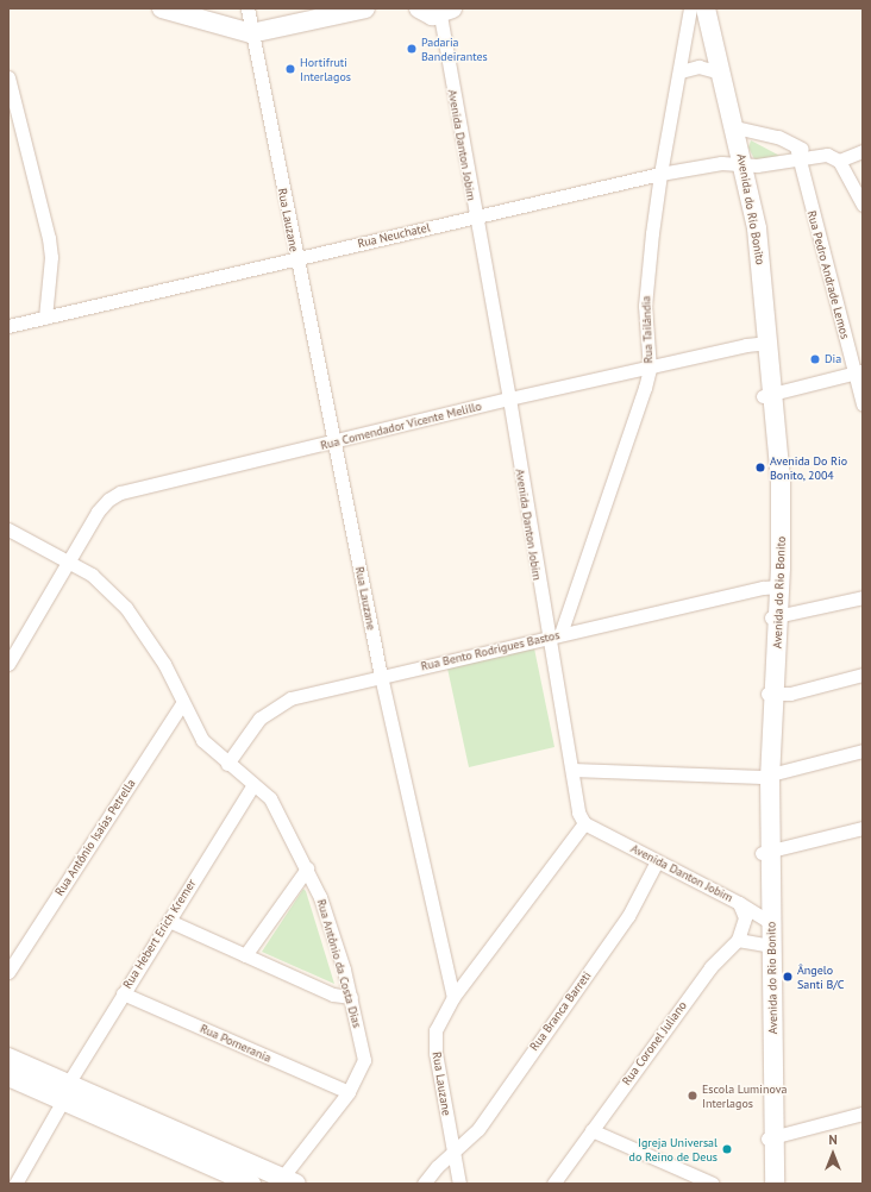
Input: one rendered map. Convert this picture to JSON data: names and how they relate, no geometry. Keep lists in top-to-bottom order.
{
  "streets": {
    "main road": ["Avenida do Rio Bonito"],
    "street": [
      "Avenida Danton Jobim",
      "Rua Lauzane",
      "Rua Neuchatel",
      "Rua Pedro Andrade Lemos",
      "Rua Tailândia",
      "Rua Comendador Vicente Melillo",
      "Rua Bento Rodrigues Bastos",
      "Rua Antônio Isaías Petrella",
      "Rua Hebert Erich Kremer",
      "Rua Antônio da Costa Dias",
      "Rua Branca Barreti",
      "Rua Pomerania",
      "Rua Coronel Juliano"
    ]
  },
  "crossings": [
    ["Avenida Danton Jobim", "Avenida do Rio Bonito"],
    ["Avenida Danton Jobim", "Rua Neuchatel"],
    ["Avenida Danton Jobim", "Rua Comendador Vicente Melillo"],
    ["Avenida Danton Jobim", "Rua Bento Rodrigues Bastos"],
    ["Avenida Danton Jobim", "Rua Branca Barreti"],
    ["Avenida Danton Jobim", "Rua Coronel Juliano"],
    ["Avenida do Rio Bonito", "Rua Neuchatel"],
    ["Avenida do Rio Bonito", "Rua Comendador Vicente Melillo"],
    ["Avenida do Rio Bonito", "Rua Bento Rodrigues Bastos"],
    ["Rua Lauzane", "Rua Neuchatel"],
    ["Rua Lauzane", "Rua Comendador Vicente Melillo"],
    ["Rua Lauzane", "Rua Bento Rodrigues Bastos"],
    ["Rua Lauzane", "Rua Branca Barreti"],
    ["Rua Neuchatel", "Rua Pedro Andrade Lemos"],
    ["Rua Neuchatel", "Rua Tailândia"],
    ["Rua Tailândia", "Rua Comendador Vicente Melillo"],
    ["Rua Tailândia", "Rua Bento Rodrigues Bastos"],
    ["Rua Comendador Vicente Melillo", "Rua Antônio da Costa Dias"],
    ["Rua Bento Rodrigues Bastos", "Rua Antônio da Costa Dias"],
    ["Rua Antônio Isaías Petrella", "Rua Antônio da Costa Dias"],
    ["Rua Hebert Erich Kremer", "Rua Antônio da Costa Dias"],
    ["Rua Hebert Erich Kremer", "Rua Pomerania"],
    ["Rua Antônio da Costa Dias", "Rua Pomerania"]
  ],
  "places": [
    "Padaria Bandeirantes",
    "Hortifruti Interlagos",
    "Dia",
    "Avenida Do Rio Bonito, 2004",
    "Ângelo Santi B/C",
    "Escola Luminova Interlagos",
    "Igreja Universal do Reino de Deus"
  ],
  "north": "top"
}
